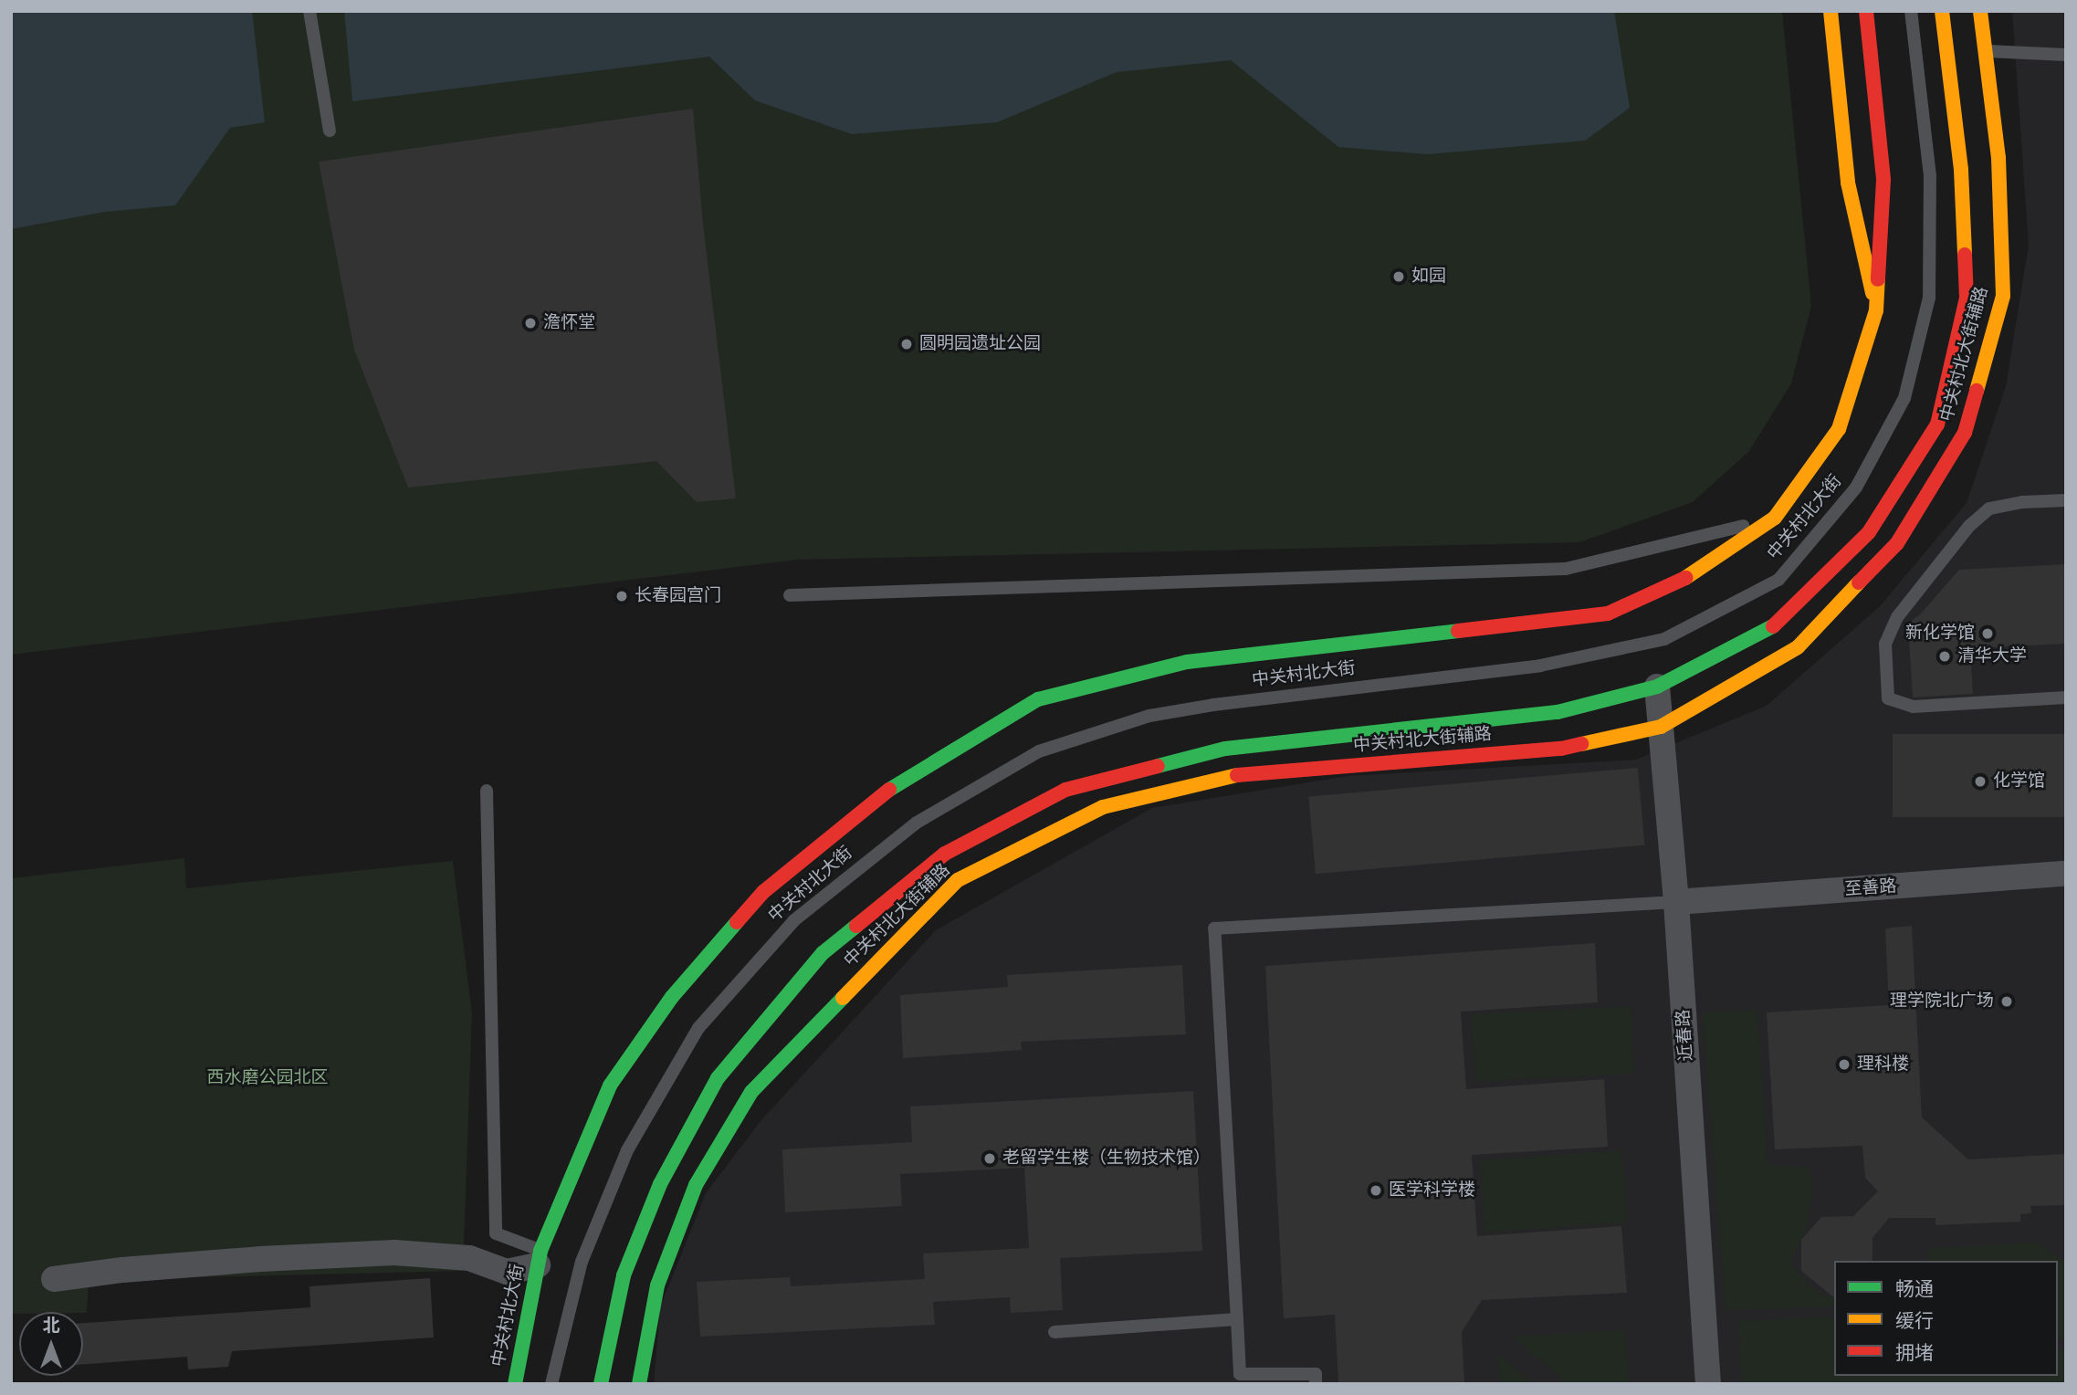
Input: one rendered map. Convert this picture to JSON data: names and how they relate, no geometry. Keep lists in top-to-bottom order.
{
  "streets": {
    "main road": ["中关村北大街辅路", "中关村北大街"],
    "street": ["至善路", "近春路"]
  },
  "crossings": [
    ["中关村北大街辅路", "近春路"],
    ["至善路", "近春路"]
  ],
  "parks": ["西水磨公园北区"],
  "places": [
    "如园",
    "澹怀堂",
    "圆明园遗址公园",
    "长春园宫门",
    "新化学馆",
    "清华大学",
    "化学馆",
    "理学院北广场",
    "理科楼",
    "老留学生楼（生物技术馆）",
    "医学科学楼"
  ],
  "legend": ["畅通", "缓行", "拥堵"],
  "north": "top"
}
